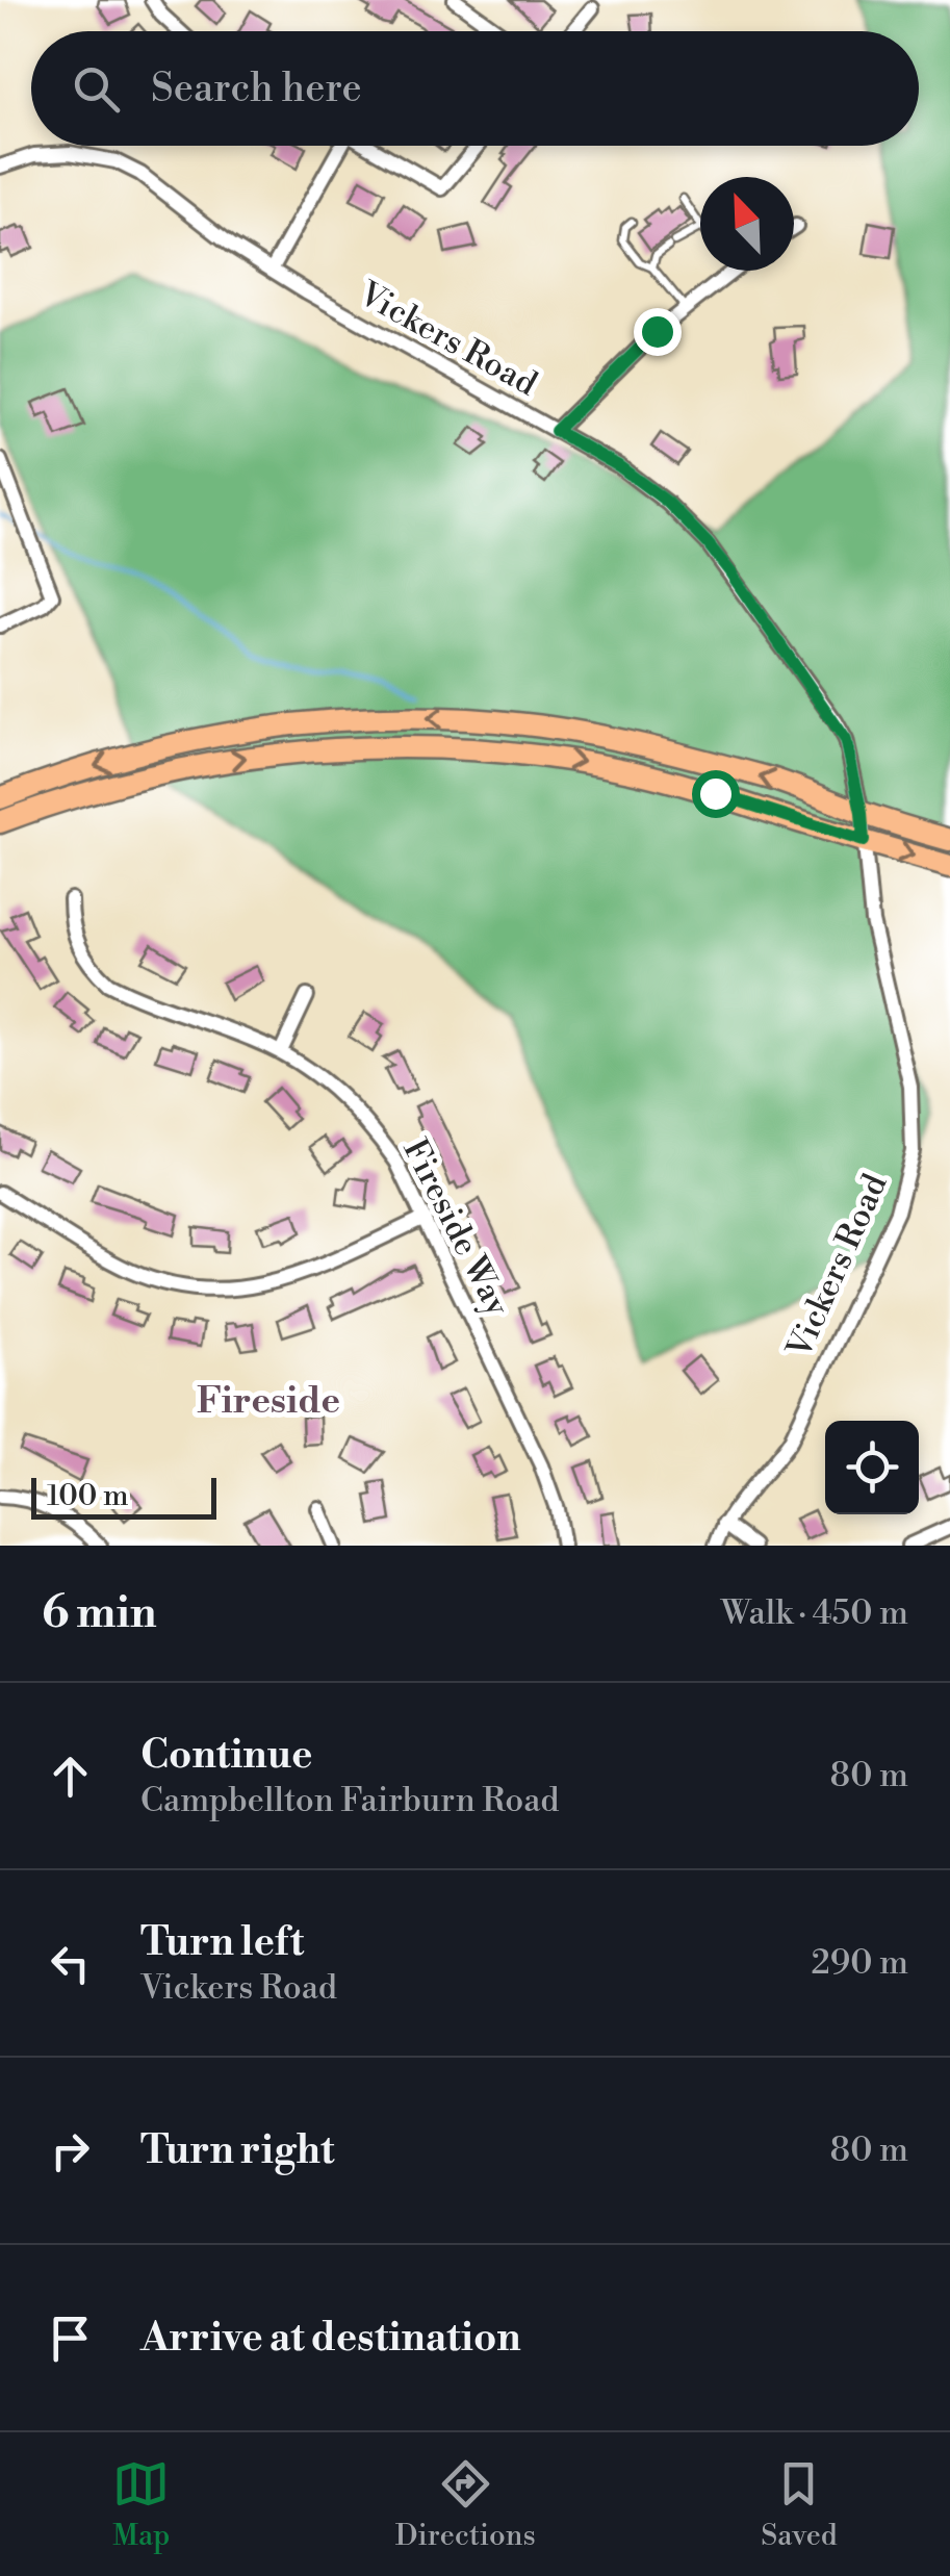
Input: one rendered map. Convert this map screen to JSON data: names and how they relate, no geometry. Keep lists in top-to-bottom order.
{
  "streets": {
    "street": ["Vickers Road", "Fireside Way"]
  },
  "districts": ["Fireside"],
  "scale_bar": "100 m",
  "north": "top left",
  "page": {
    "search": "Search here",
    "scale": "100 m",
    "heading": ["6 min", "Walk · 450 m"],
    "list": [
      ["Continue", "Campbellton Fairburn Road", "80 m"],
      ["Turn left", "Vickers Road", "290 m"],
      ["Turn right", "80 m"],
      "Arrive at destination"
    ],
    "nav": ["Map", "Directions", "Saved"]
  }
}
